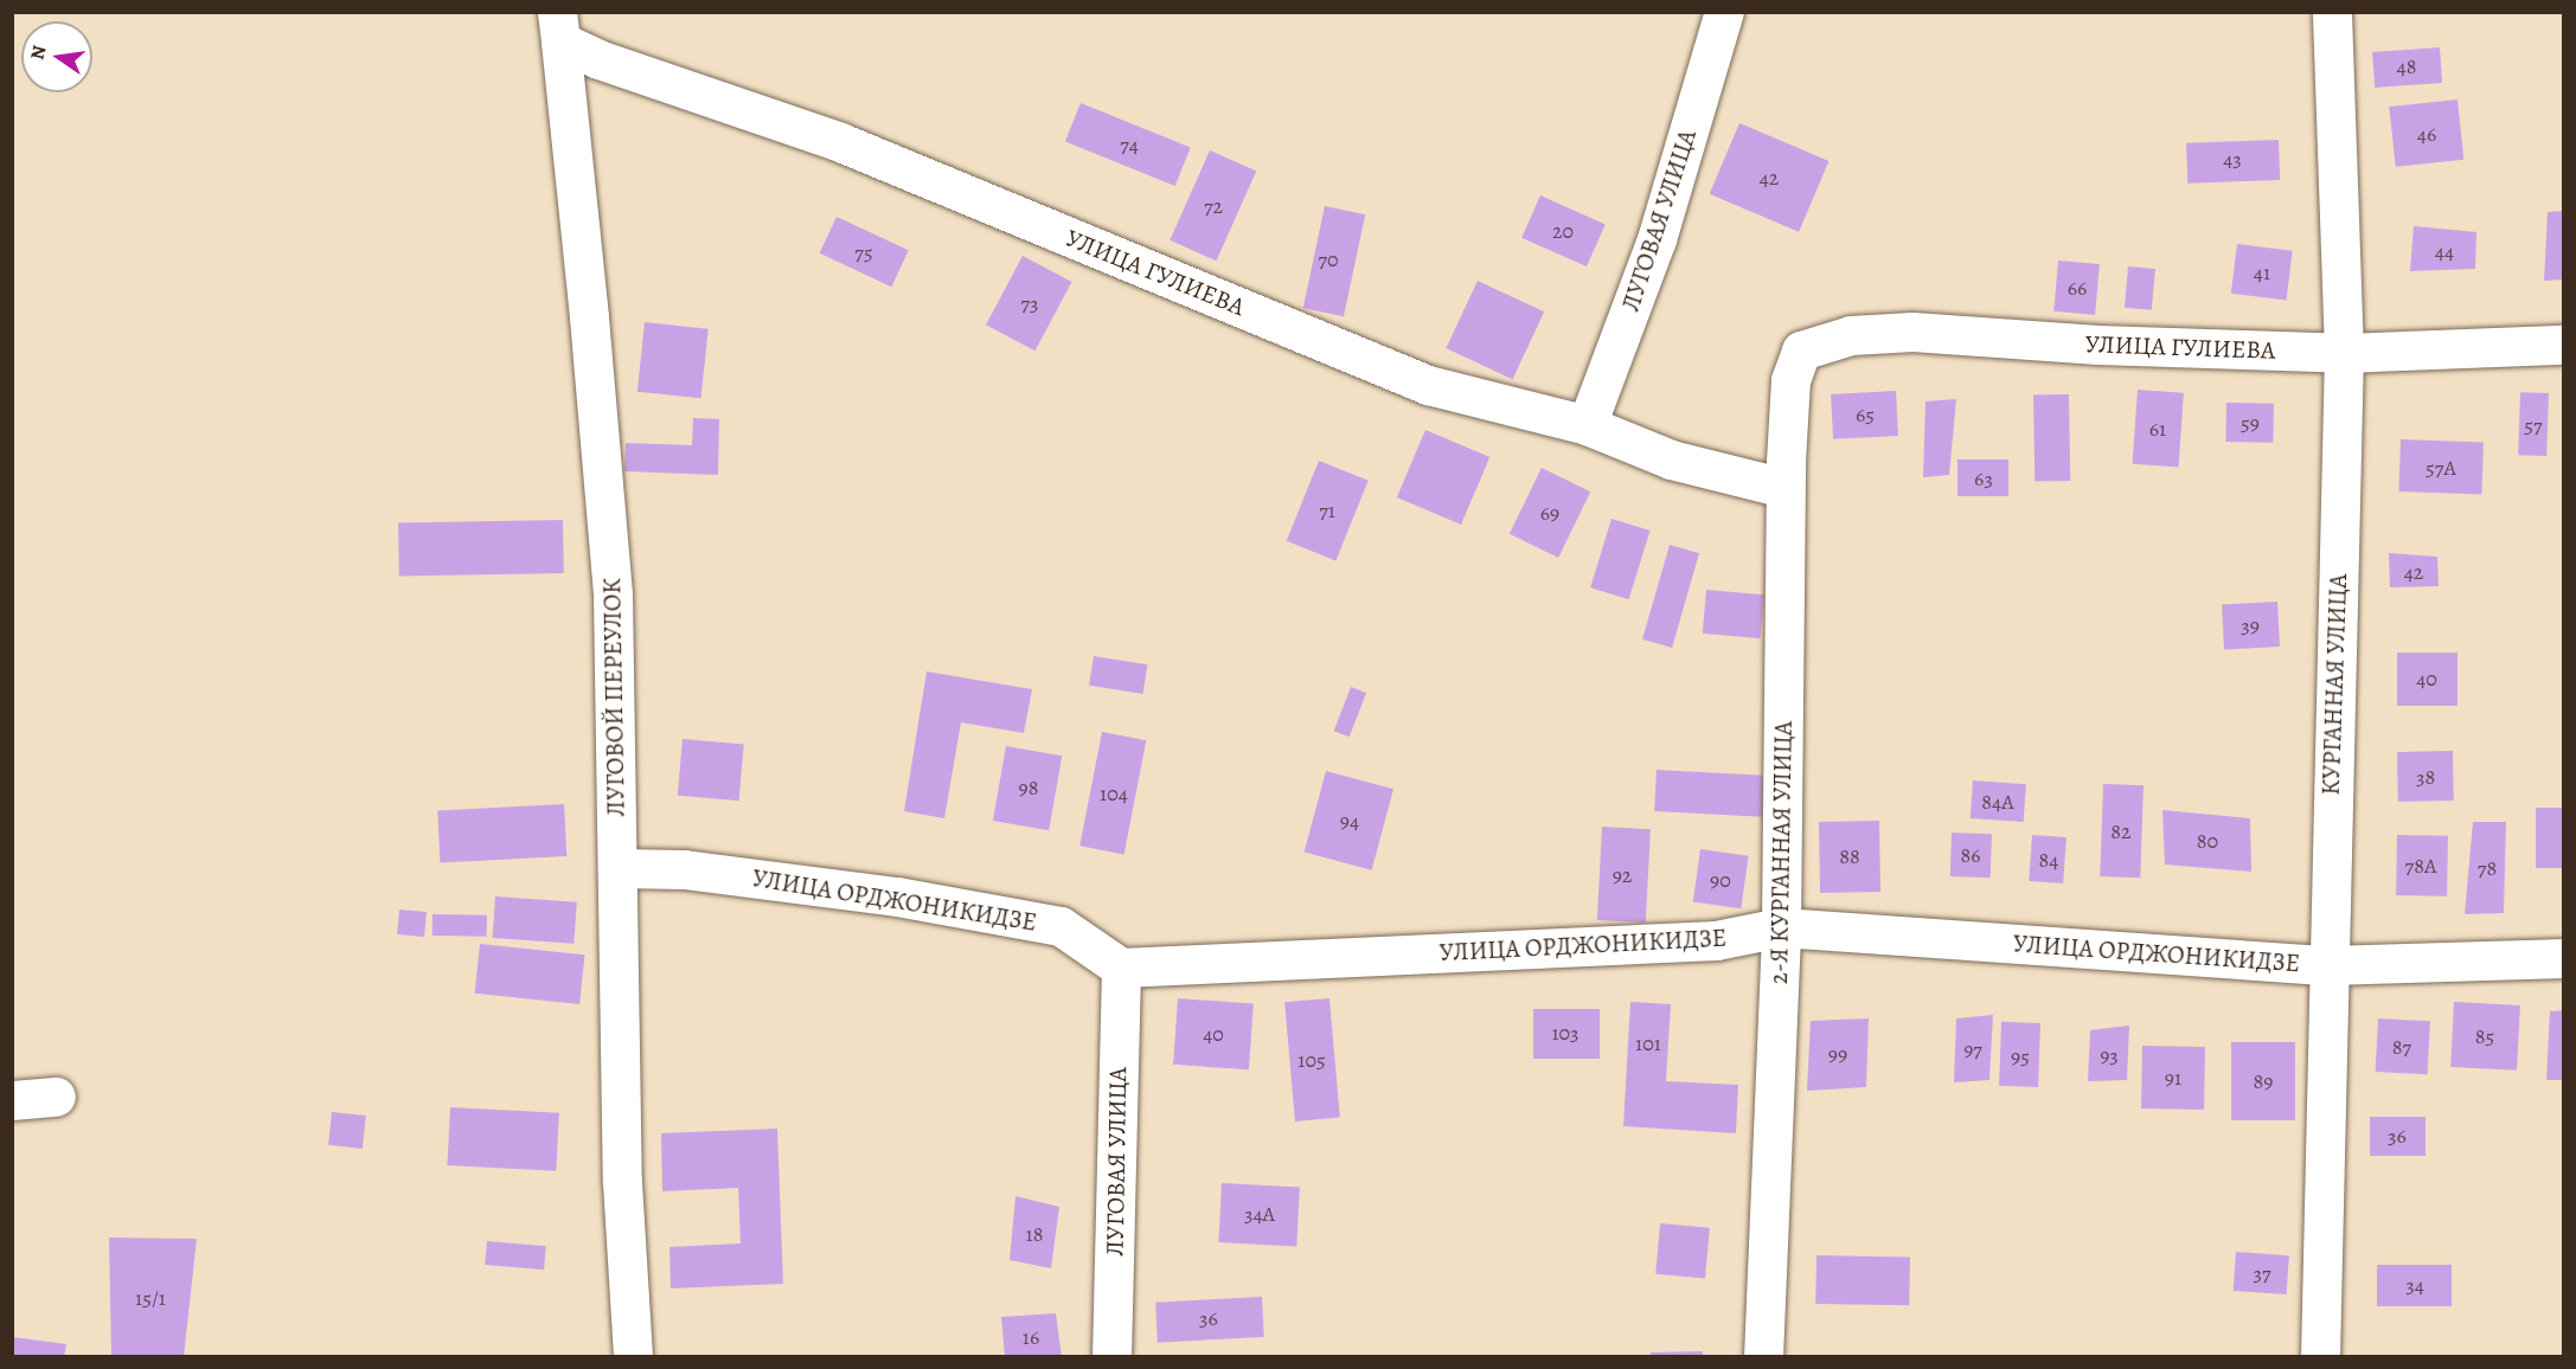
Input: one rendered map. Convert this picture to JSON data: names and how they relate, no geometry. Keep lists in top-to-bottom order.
{
  "streets": {
    "street": [
      "ЛУГОВАЯ УЛИЦА",
      "УЛИЦА ГУЛИЕВА",
      "КУРГАННАЯ УЛИЦА",
      "ЛУГОВОЙ ПЕРЕУЛОК",
      "2-Я КУРГАННАЯ УЛИЦА",
      "УЛИЦА ОРДЖОНИКИДЗЕ"
    ]
  },
  "crossings": [
    ["ЛУГОВАЯ УЛИЦА", "УЛИЦА ГУЛИЕВА"],
    ["ЛУГОВАЯ УЛИЦА", "УЛИЦА ОРДЖОНИКИДЗЕ"],
    ["УЛИЦА ГУЛИЕВА", "КУРГАННАЯ УЛИЦА"],
    ["УЛИЦА ГУЛИЕВА", "ЛУГОВОЙ ПЕРЕУЛОК"],
    ["УЛИЦА ГУЛИЕВА", "2-Я КУРГАННАЯ УЛИЦА"],
    ["КУРГАННАЯ УЛИЦА", "УЛИЦА ОРДЖОНИКИДЗЕ"],
    ["ЛУГОВОЙ ПЕРЕУЛОК", "УЛИЦА ОРДЖОНИКИДЗЕ"],
    ["2-Я КУРГАННАЯ УЛИЦА", "УЛИЦА ОРДЖОНИКИДЗЕ"]
  ],
  "house_numbers": [
    "48",
    "46",
    "74",
    "43",
    "42",
    "72",
    "20",
    "44",
    "75",
    "70",
    "41",
    "66",
    "73",
    "65",
    "59",
    "57",
    "61",
    "57А",
    "63",
    "71",
    "69",
    "42",
    "39",
    "40",
    "38",
    "98",
    "104",
    "84А",
    "94",
    "82",
    "80",
    "86",
    "88",
    "84",
    "78А",
    "78",
    "92",
    "90",
    "103",
    "40",
    "85",
    "101",
    "87",
    "97",
    "99",
    "93",
    "95",
    "105",
    "91",
    "89",
    "36",
    "34А",
    "18",
    "37",
    "34",
    "15/1",
    "36",
    "16"
  ],
  "north": "left"
}
